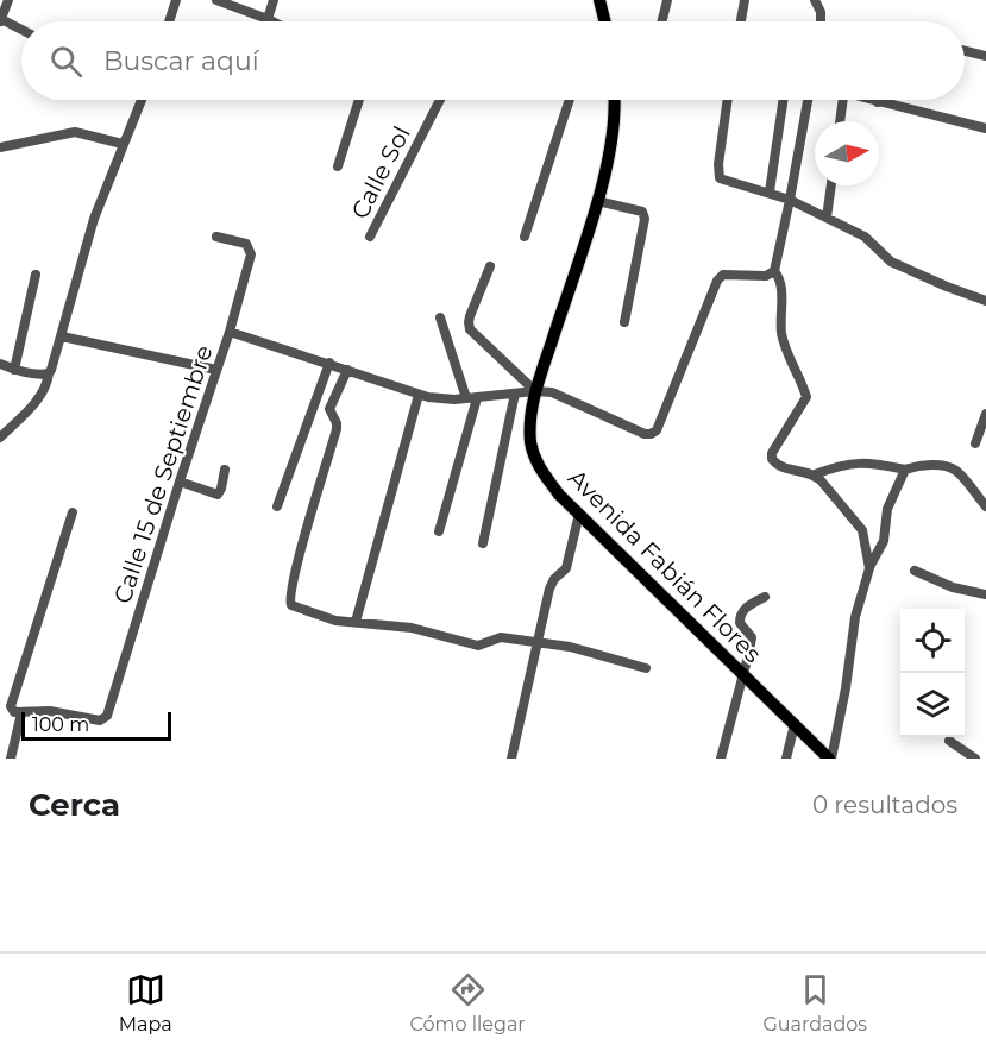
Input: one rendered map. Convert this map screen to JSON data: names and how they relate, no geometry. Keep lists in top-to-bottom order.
{
  "streets": {
    "main road": ["Avenida Fabián Flores"],
    "street": ["Calle Sol", "Calle 15 de Septiembre"]
  },
  "crossings": [
    ["Calle 15 de Septiembre", "Avenida Fabián Flores"]
  ],
  "scale_bar": "100 m",
  "north": "right",
  "page": {
    "search": "Buscar aquí",
    "scale": "100 m",
    "heading": ["Cerca", "0 resultados"],
    "nav": ["Mapa", "Cómo llegar", "Guardados"]
  }
}
